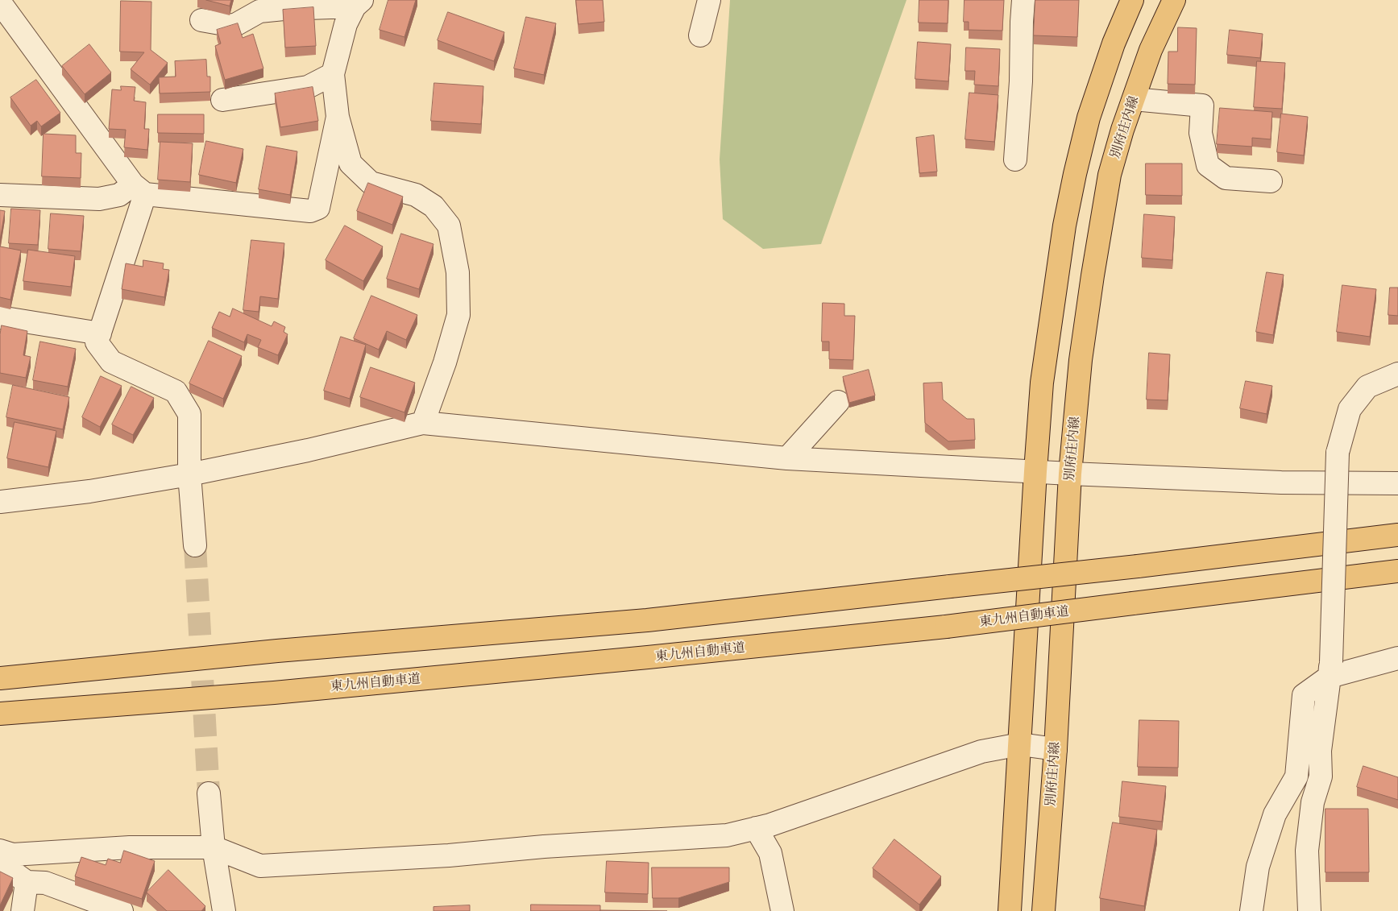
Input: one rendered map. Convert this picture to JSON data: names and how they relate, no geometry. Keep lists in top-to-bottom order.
{
  "streets": {
    "main road": ["別府庄内線", "東九州自動車道"]
  }
}
